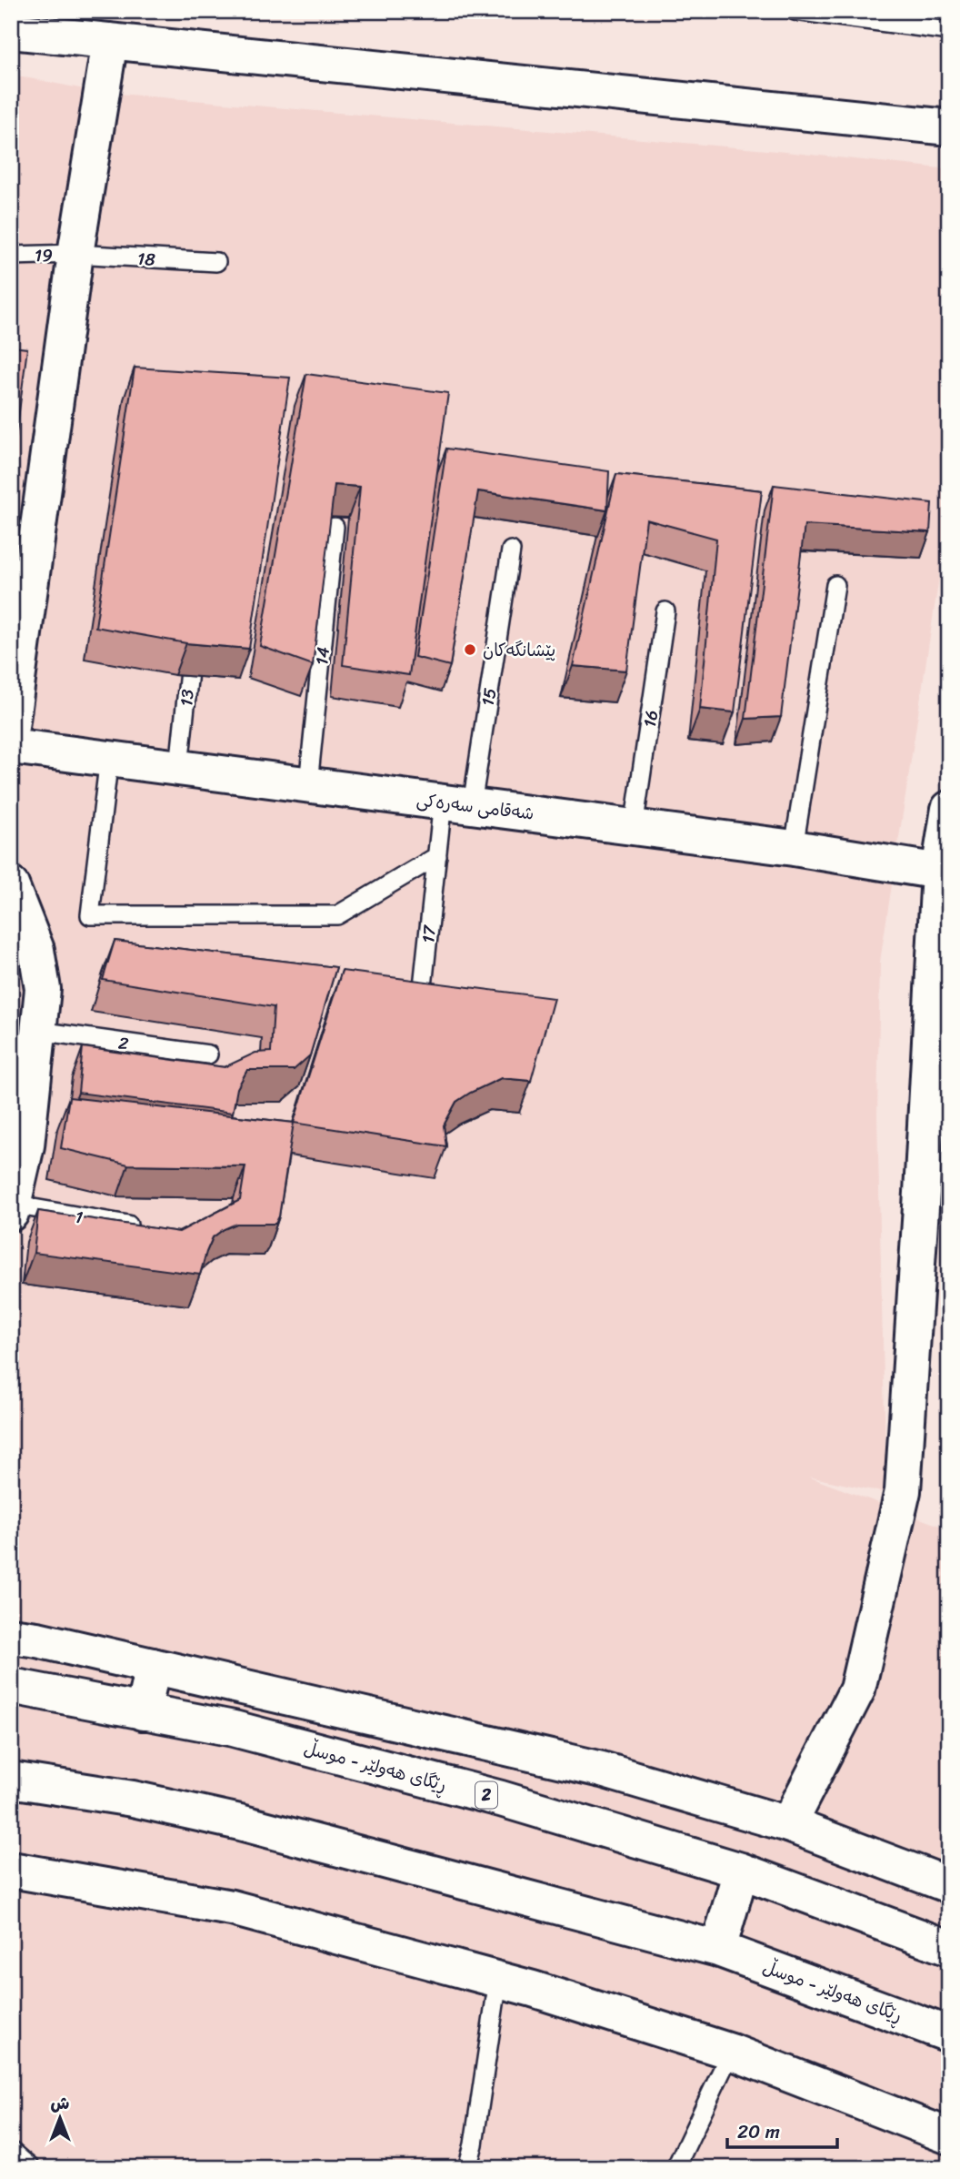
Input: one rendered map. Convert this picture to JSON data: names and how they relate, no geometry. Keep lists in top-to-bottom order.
{
  "streets": {
    "main road": ["شەقامی سەرەکی", "2", "ڕێگای هەولێر - موسڵ"],
    "lane": [
      "19",
      "18",
      "14",
      "15",
      "13",
      "16",
      "17",
      "1"
    ]
  },
  "crossings": [
    ["19", "18"],
    ["14", "شەقامی سەرەکی"],
    ["15", "شەقامی سەرەکی"],
    ["15", "17"],
    ["13", "شەقامی سەرەکی"],
    ["16", "شەقامی سەرەکی"],
    ["شەقامی سەرەکی", "17"]
  ],
  "places": ["پێشانگەکان"],
  "scale_bar": "20 m",
  "north": "top"
}
